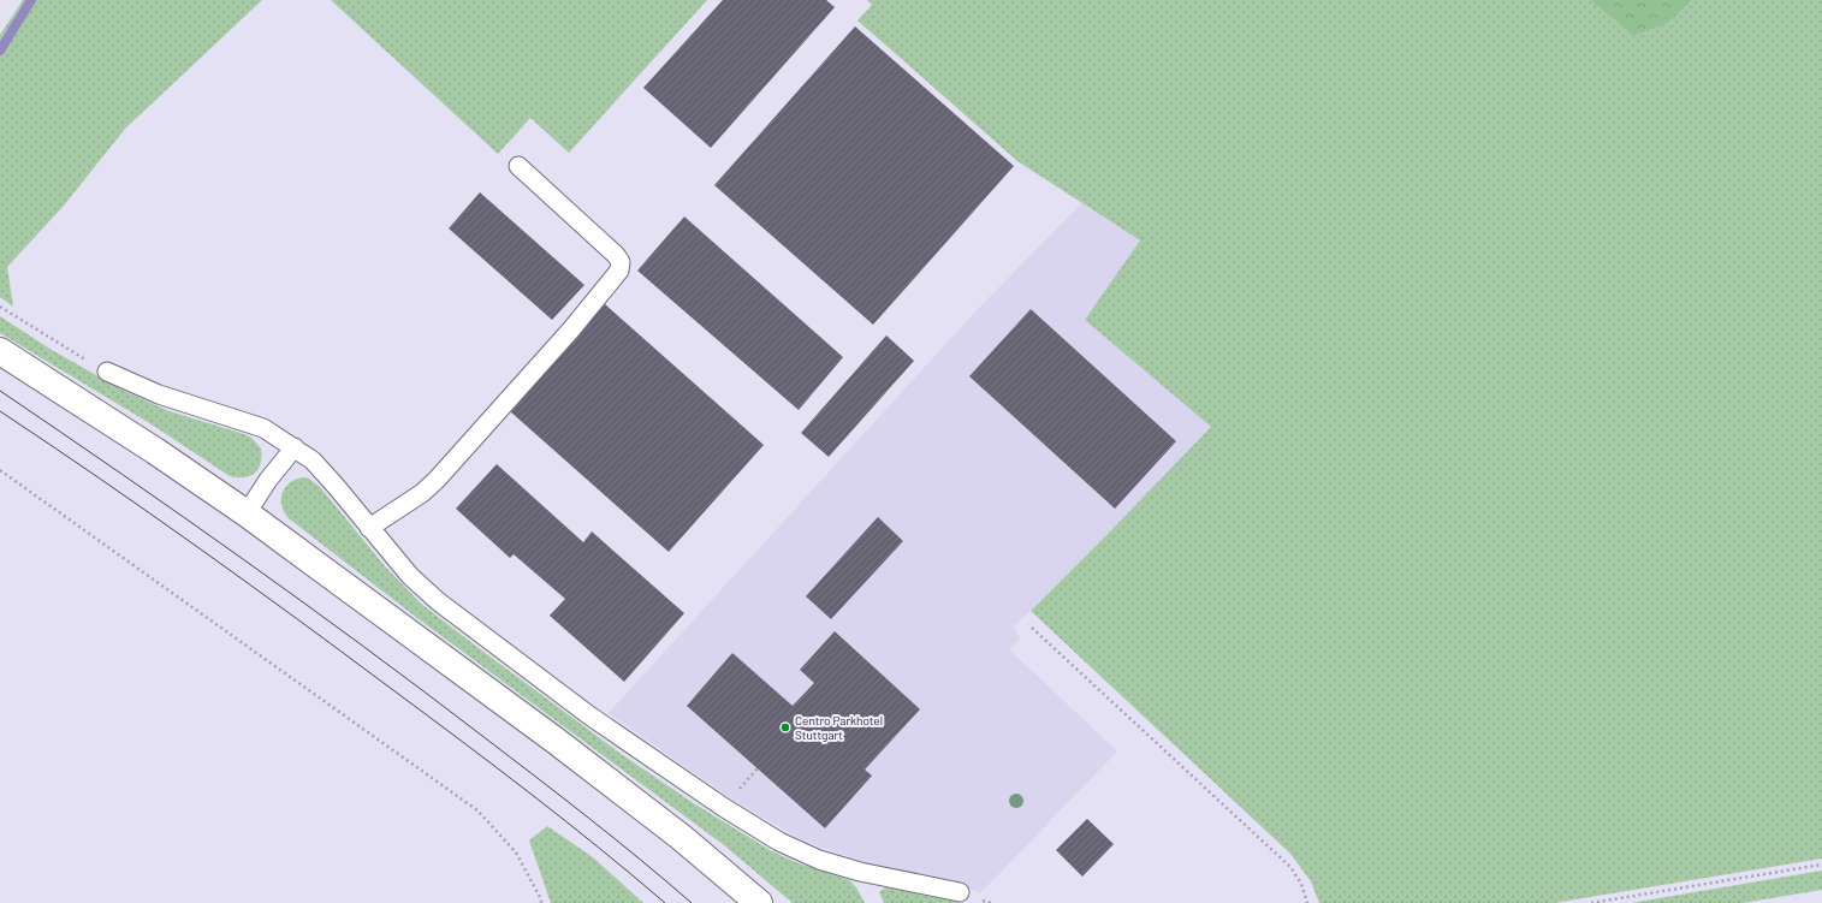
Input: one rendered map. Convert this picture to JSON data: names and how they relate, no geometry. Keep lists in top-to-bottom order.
{
  "places": ["Centro Parkhotel Stuttgart"]
}
